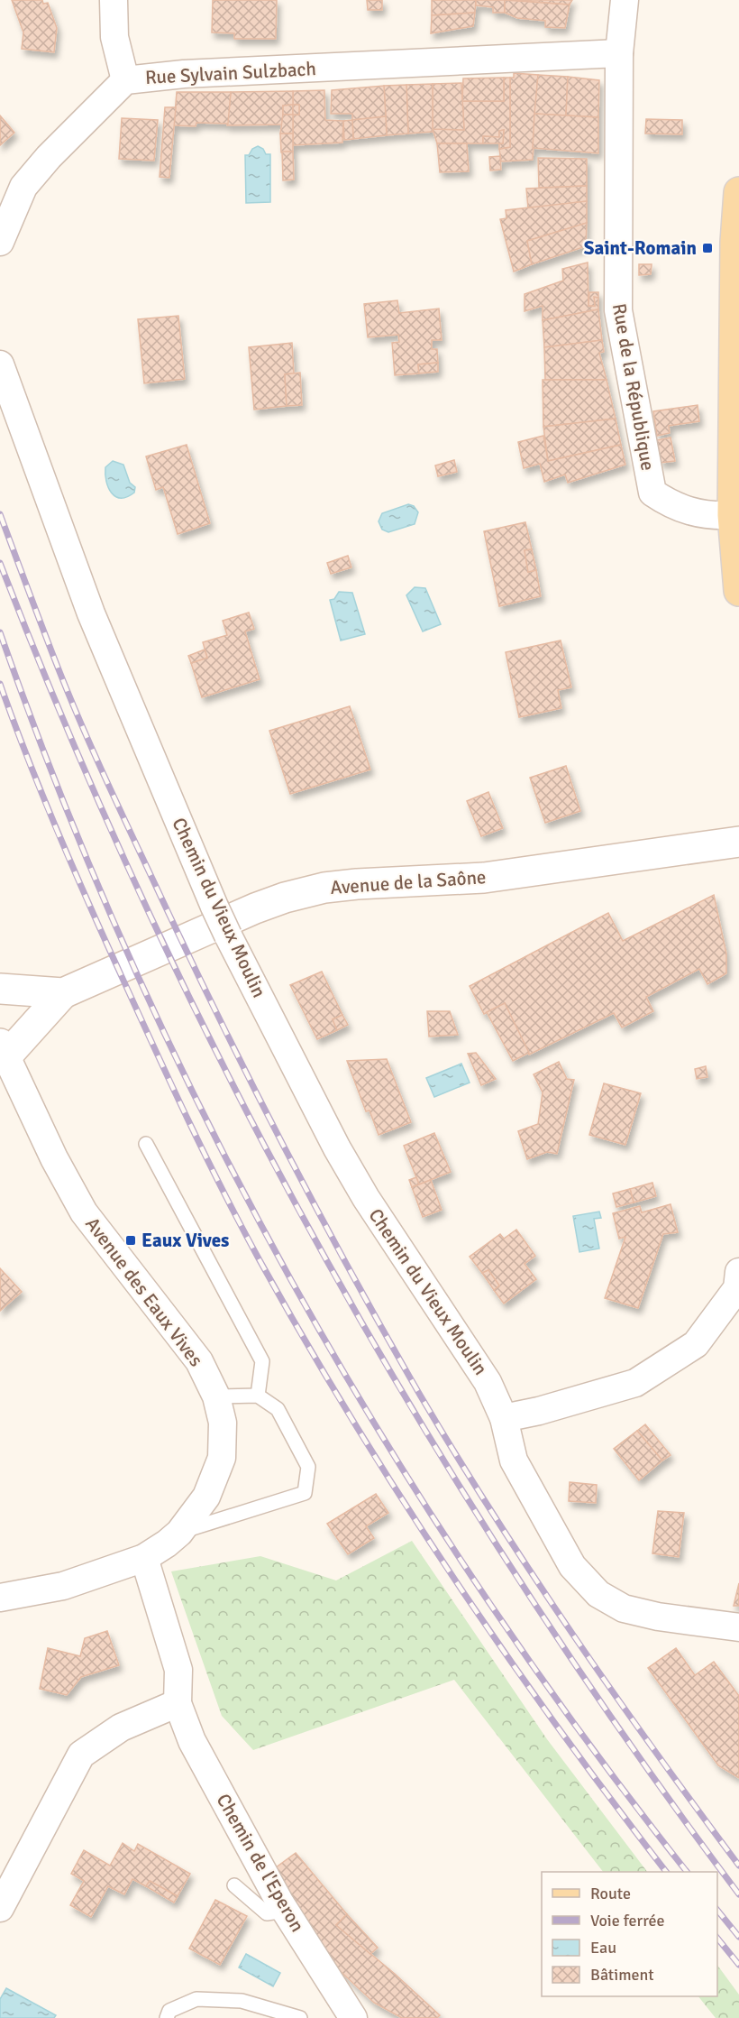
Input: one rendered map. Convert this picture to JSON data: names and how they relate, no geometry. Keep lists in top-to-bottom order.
{
  "streets": {
    "main road": ["Avenue de la Saône"],
    "street": [
      "Rue Sylvain Sulzbach",
      "Rue de la République",
      "Chemin du Vieux Moulin",
      "Avenue des Eaux Vives",
      "Chemin de l'Eperon"
    ]
  },
  "crossings": [
    ["Rue Sylvain Sulzbach", "Rue de la République"],
    ["Avenue de la Saône", "Avenue des Eaux Vives"]
  ],
  "places": {
    "transit": ["Saint-Romain", "Eaux Vives"]
  },
  "legend": [
    "Route",
    "Voie ferrée",
    "Eau",
    "Bâtiment"
  ]
}
